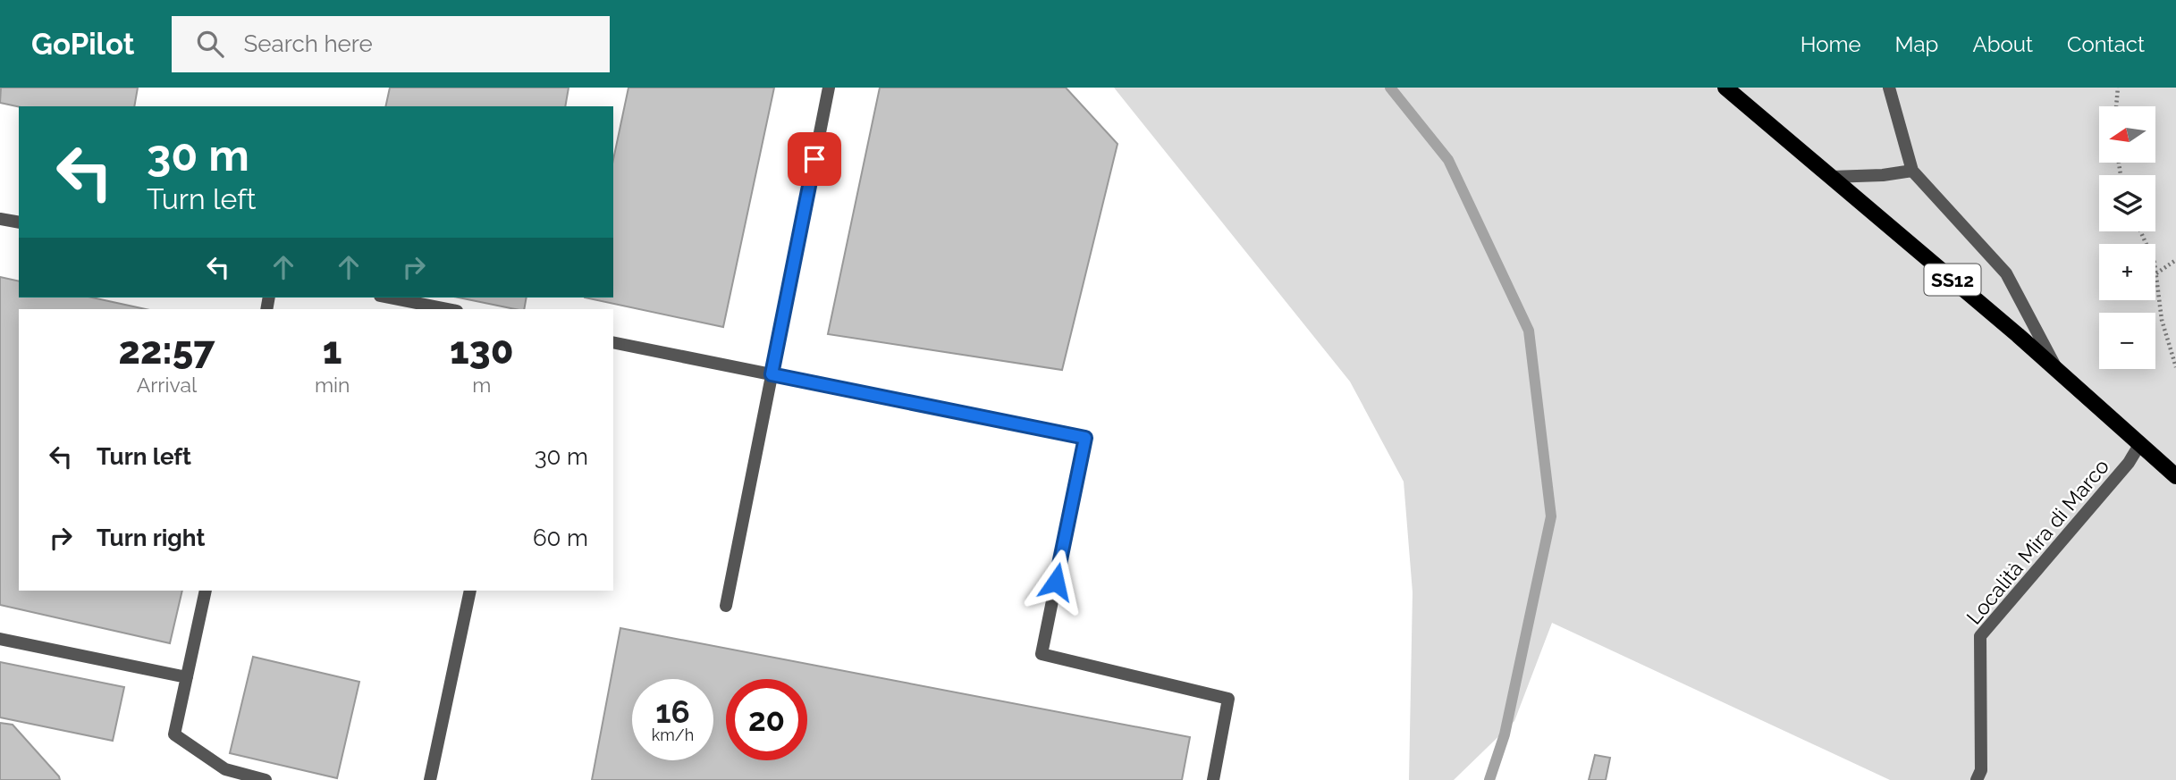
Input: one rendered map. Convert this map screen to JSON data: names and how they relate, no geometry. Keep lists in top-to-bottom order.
{
  "streets": {
    "main road": ["SS12"],
    "street": ["Località Mira di Marco"]
  },
  "crossings": [
    ["SS12", "Località Mira di Marco"]
  ],
  "north": "left",
  "page": {
    "header": "GoPilot",
    "search": "Search here",
    "nav": [
      "Home",
      "Map",
      "About",
      "Contact"
    ],
    "map_buttons": ["+", "−"],
    "turn": ["30 m", "Turn left"],
    "eta": [
      "22:57",
      "Arrival",
      "1",
      "min",
      "130",
      "m"
    ],
    "list": [
      {
        "name": "Turn left",
        "value": "30 m"
      },
      {
        "name": "Turn right",
        "value": "60 m"
      }
    ],
    "speed": "16 km/h",
    "limit": "20"
  }
}
